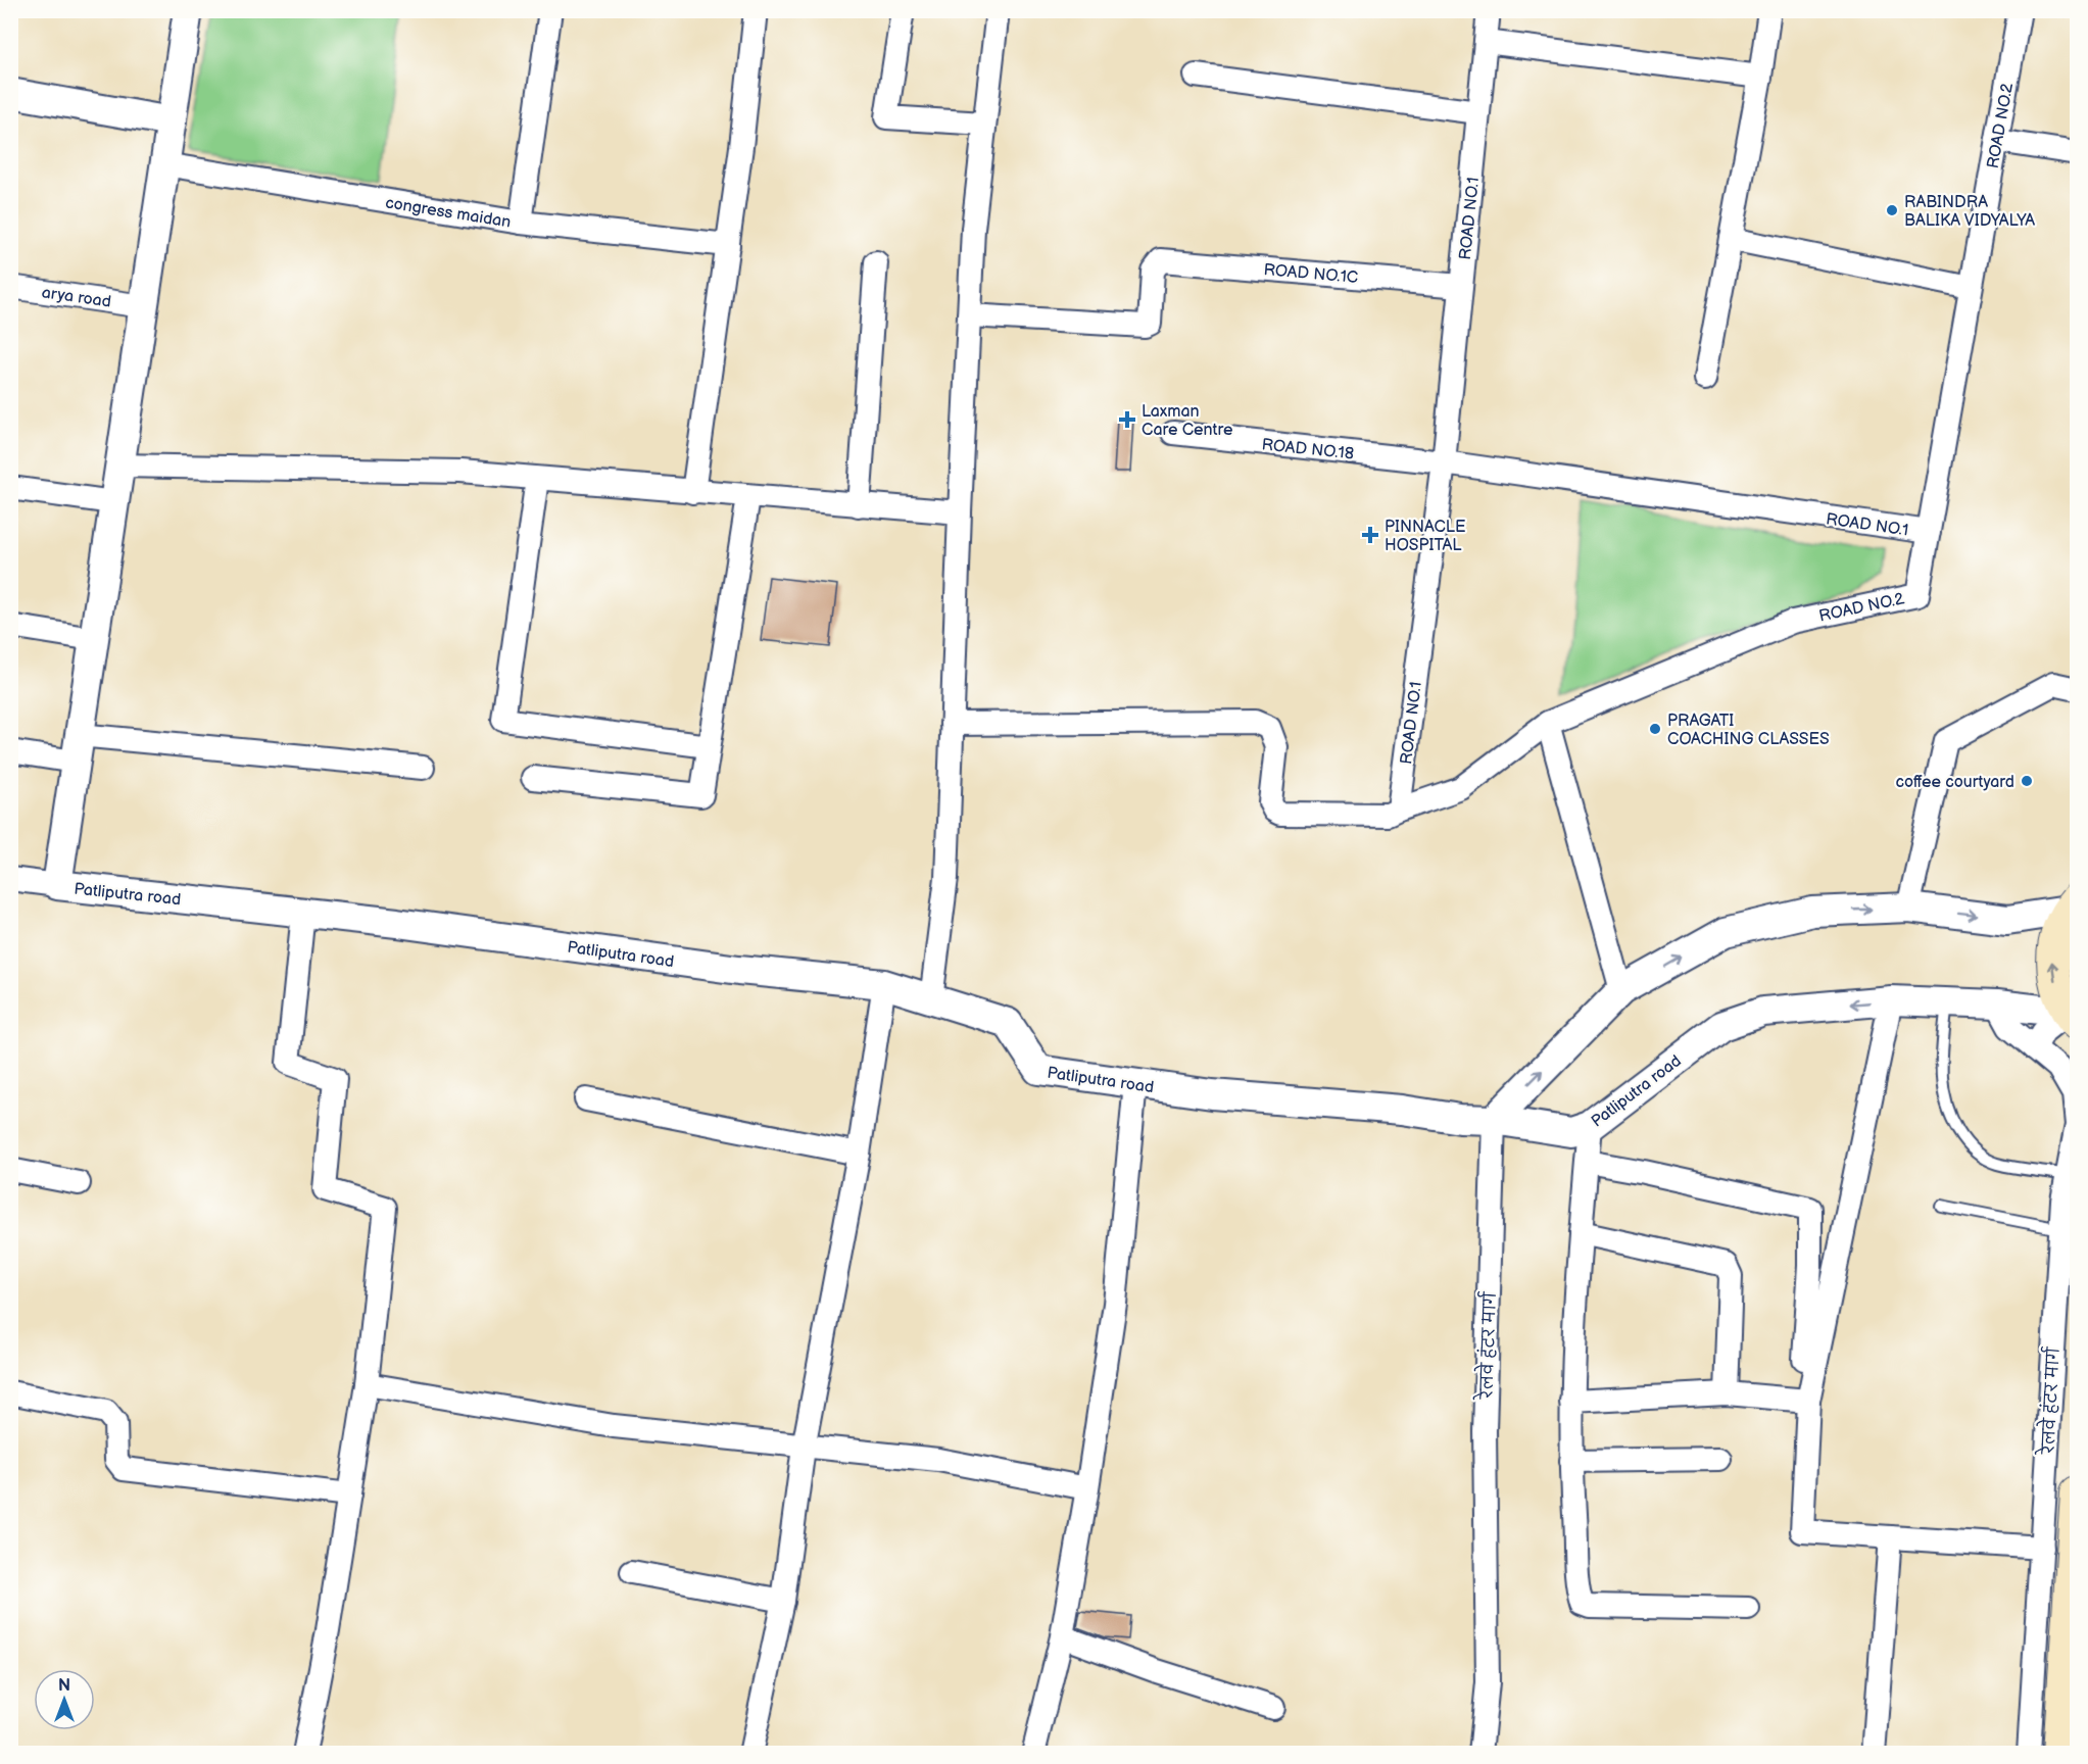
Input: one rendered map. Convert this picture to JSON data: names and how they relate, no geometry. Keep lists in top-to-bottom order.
{
  "streets": {
    "street": [
      "ROAD NO.2",
      "congress maidan",
      "ROAD NO.1",
      "ROAD NO.1C",
      "arya road",
      "ROAD NO.18",
      "Patliputra road",
      "रेलवे हंटर मार्ग"
    ]
  },
  "crossings": [
    ["ROAD NO.2", "ROAD NO.1"],
    ["ROAD NO.1", "ROAD NO.1C"],
    ["ROAD NO.1", "ROAD NO.18"],
    ["Patliputra road", "रेलवे हंटर मार्ग"]
  ],
  "places": {
    "other": ["RABINDRA BALIKA VIDYALYA", "PRAGATI COACHING CLASSES", "coffee courtyard"],
    "health": ["Laxman Care Centre", "PINNACLE HOSPITAL"]
  },
  "north": "top"
}
